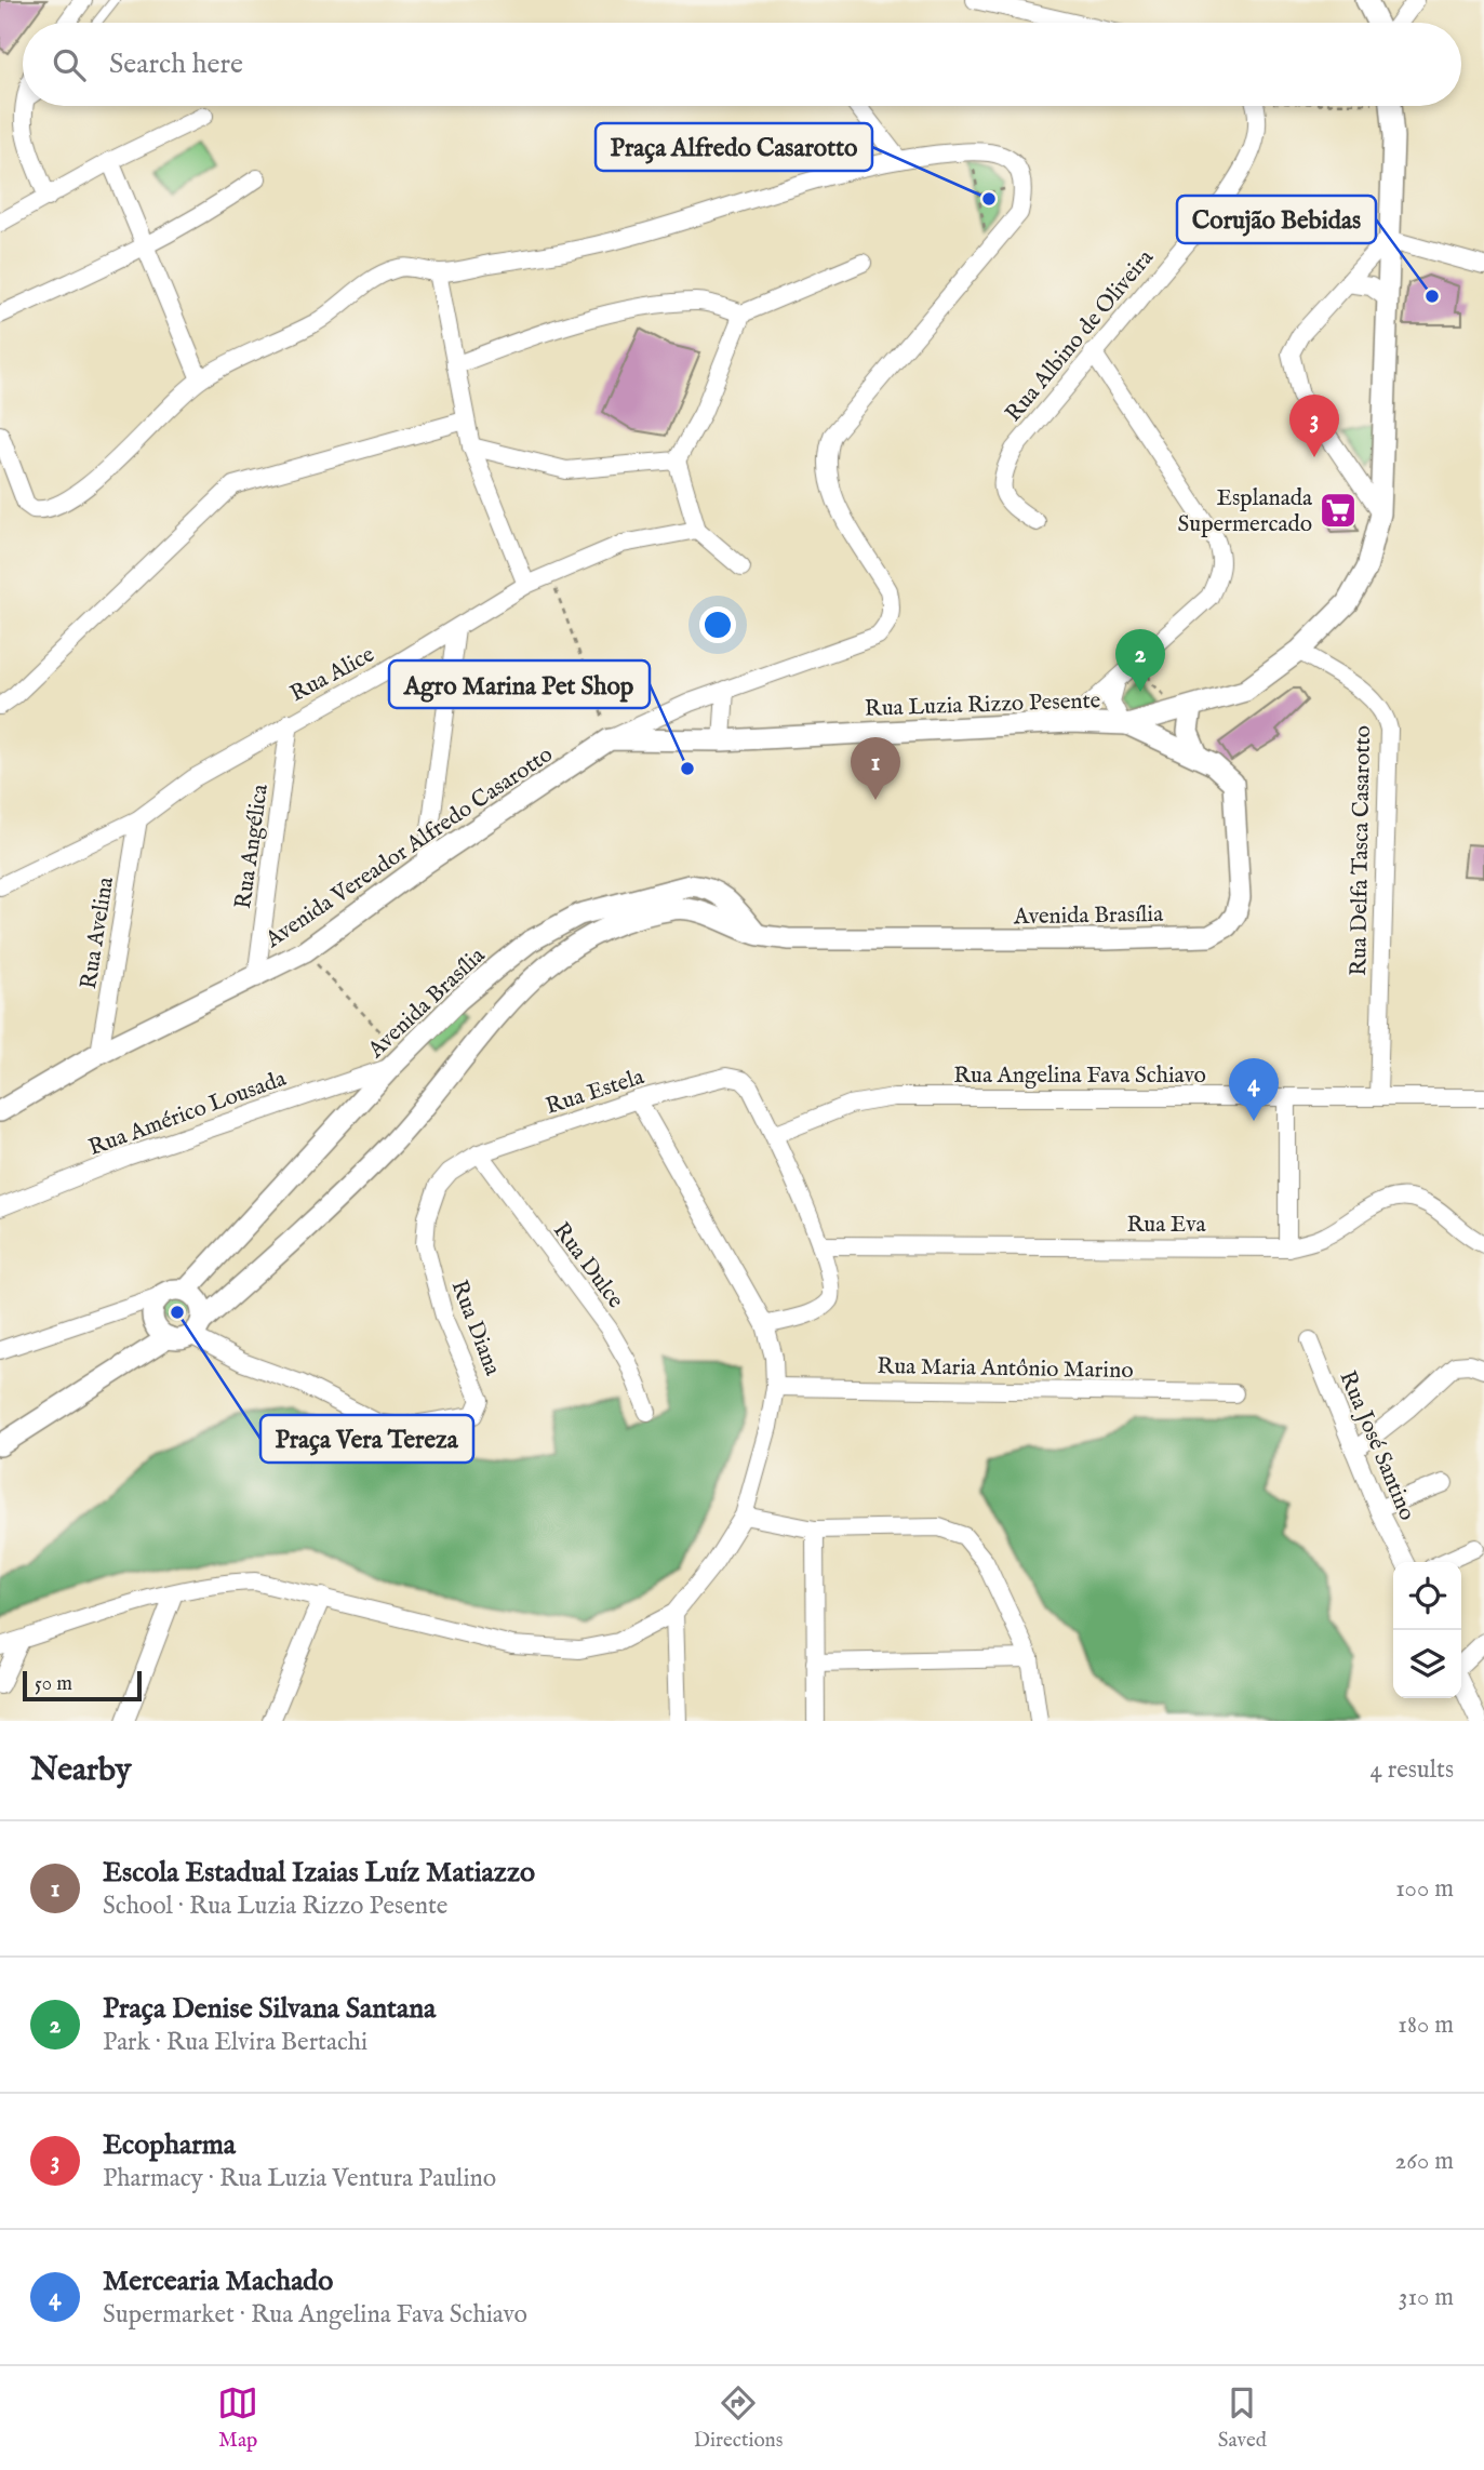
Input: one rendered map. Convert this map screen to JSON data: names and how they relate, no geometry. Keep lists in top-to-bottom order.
{
  "streets": {
    "street": [
      "Rua Albino de Oliveira",
      "Rua Alice",
      "Rua Luzia Rizzo Pesente",
      "Rua Angélica",
      "Avenida Vereador Alfredo Casarotto",
      "Rua Delfa Tasca Casarotto",
      "Avenida Brasília",
      "Rua Avelina",
      "Rua Angelina Fava Schiavo",
      "Rua Estela",
      "Rua Américo Lousada",
      "Rua Eva",
      "Rua Dulce",
      "Rua Diana",
      "Rua Maria Antônio Marino",
      "Rua José Santino"
    ]
  },
  "crossings": [
    ["Rua Alice", "Rua Angélica"],
    ["Rua Alice", "Rua Avelina"],
    ["Rua Luzia Rizzo Pesente", "Avenida Vereador Alfredo Casarotto"],
    ["Rua Luzia Rizzo Pesente", "Rua Delfa Tasca Casarotto"],
    ["Rua Luzia Rizzo Pesente", "Avenida Brasília"],
    ["Rua Angélica", "Avenida Vereador Alfredo Casarotto"],
    ["Avenida Vereador Alfredo Casarotto", "Rua Avelina"],
    ["Rua Delfa Tasca Casarotto", "Rua Angelina Fava Schiavo"],
    ["Avenida Brasília", "Rua Américo Lousada"],
    ["Avenida Brasília", "Rua Diana"],
    ["Rua Angelina Fava Schiavo", "Rua Estela"],
    ["Rua Estela", "Rua Dulce"],
    ["Rua Estela", "Rua Diana"],
    ["Rua Dulce", "Rua Diana"]
  ],
  "places": {
    "other": [
      "Praça Alfredo Casarotto",
      "Corujão Bebidas",
      "Agro Marina Pet Shop",
      "Praça Vera Tereza"
    ],
    "supermarket": ["Esplanada Supermercado"]
  },
  "scale_bar": "50 m",
  "page": {
    "search": "Search here",
    "pins": [
      "3",
      "2",
      "1",
      "4"
    ],
    "scale": "50 m",
    "heading": ["Nearby", "4 results"],
    "list": [
      {
        "mark": "1",
        "name": "Escola Estadual Izaias Luíz Matiazzo",
        "note": "School · Rua Luzia Rizzo Pesente",
        "value": "100 m"
      },
      {
        "mark": "2",
        "name": "Praça Denise Silvana Santana",
        "note": "Park · Rua Elvira Bertachi",
        "value": "180 m"
      },
      {
        "mark": "3",
        "name": "Ecopharma",
        "note": "Pharmacy · Rua Luzia Ventura Paulino",
        "value": "260 m"
      },
      {
        "mark": "4",
        "name": "Mercearia Machado",
        "note": "Supermarket · Rua Angelina Fava Schiavo",
        "value": "310 m"
      }
    ],
    "nav": ["Map", "Directions", "Saved"]
  }
}
